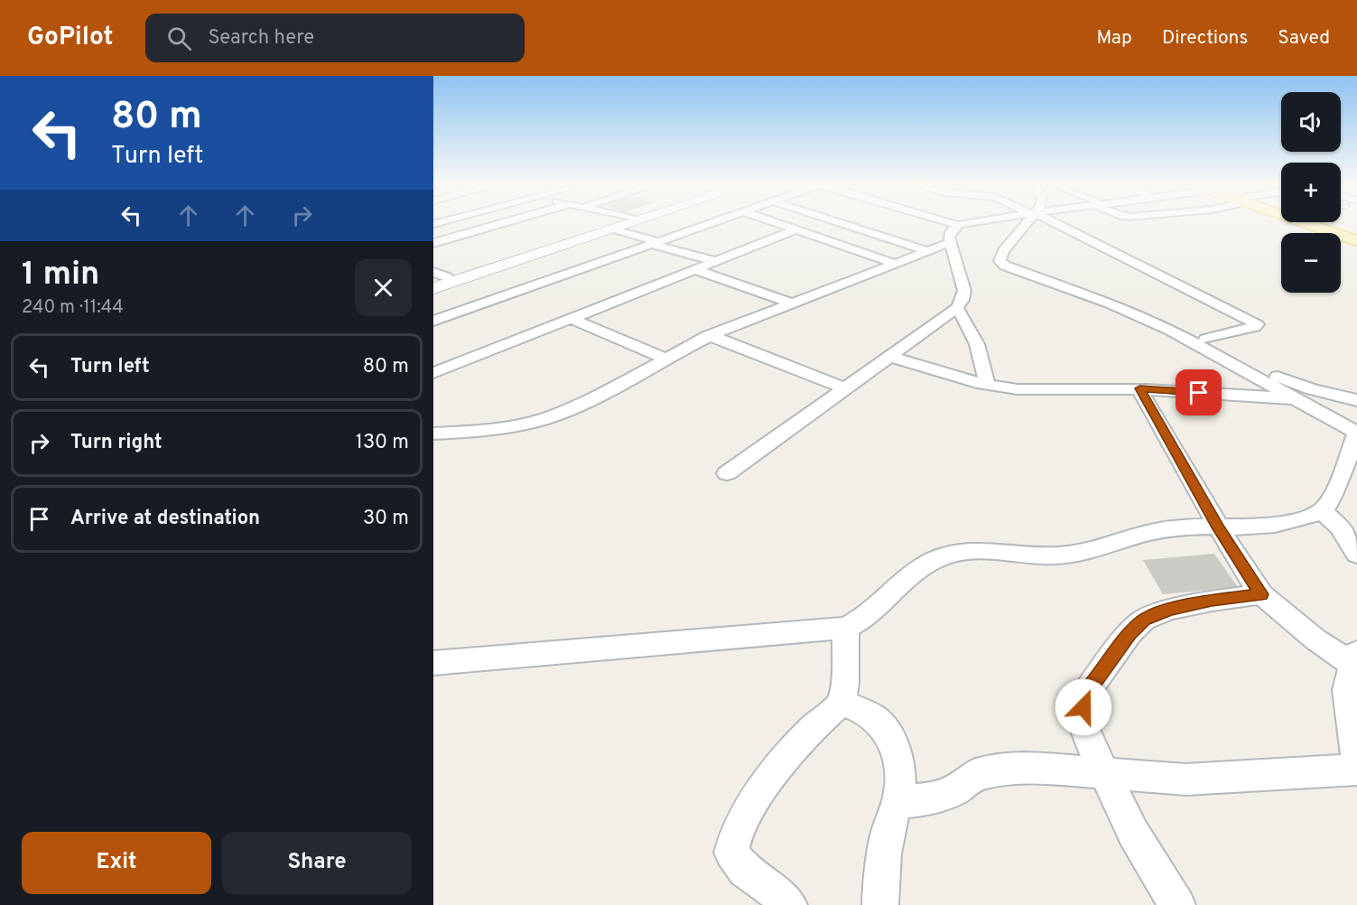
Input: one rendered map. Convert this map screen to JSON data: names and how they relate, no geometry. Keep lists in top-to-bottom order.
{
  "page": {
    "header": "GoPilot",
    "search": "Search here",
    "nav": ["Map", "Directions", "Saved"],
    "turn": ["80 m", "Turn left"],
    "map_buttons": ["+", "−"],
    "heading": ["1 min", "240 m · 11:44"],
    "list": [
      {
        "name": "Turn left",
        "value": "80 m"
      },
      {
        "name": "Turn right",
        "value": "130 m"
      },
      {
        "name": "Arrive at destination",
        "value": "30 m"
      }
    ],
    "buttons": ["Exit", "Share"]
  }
}
